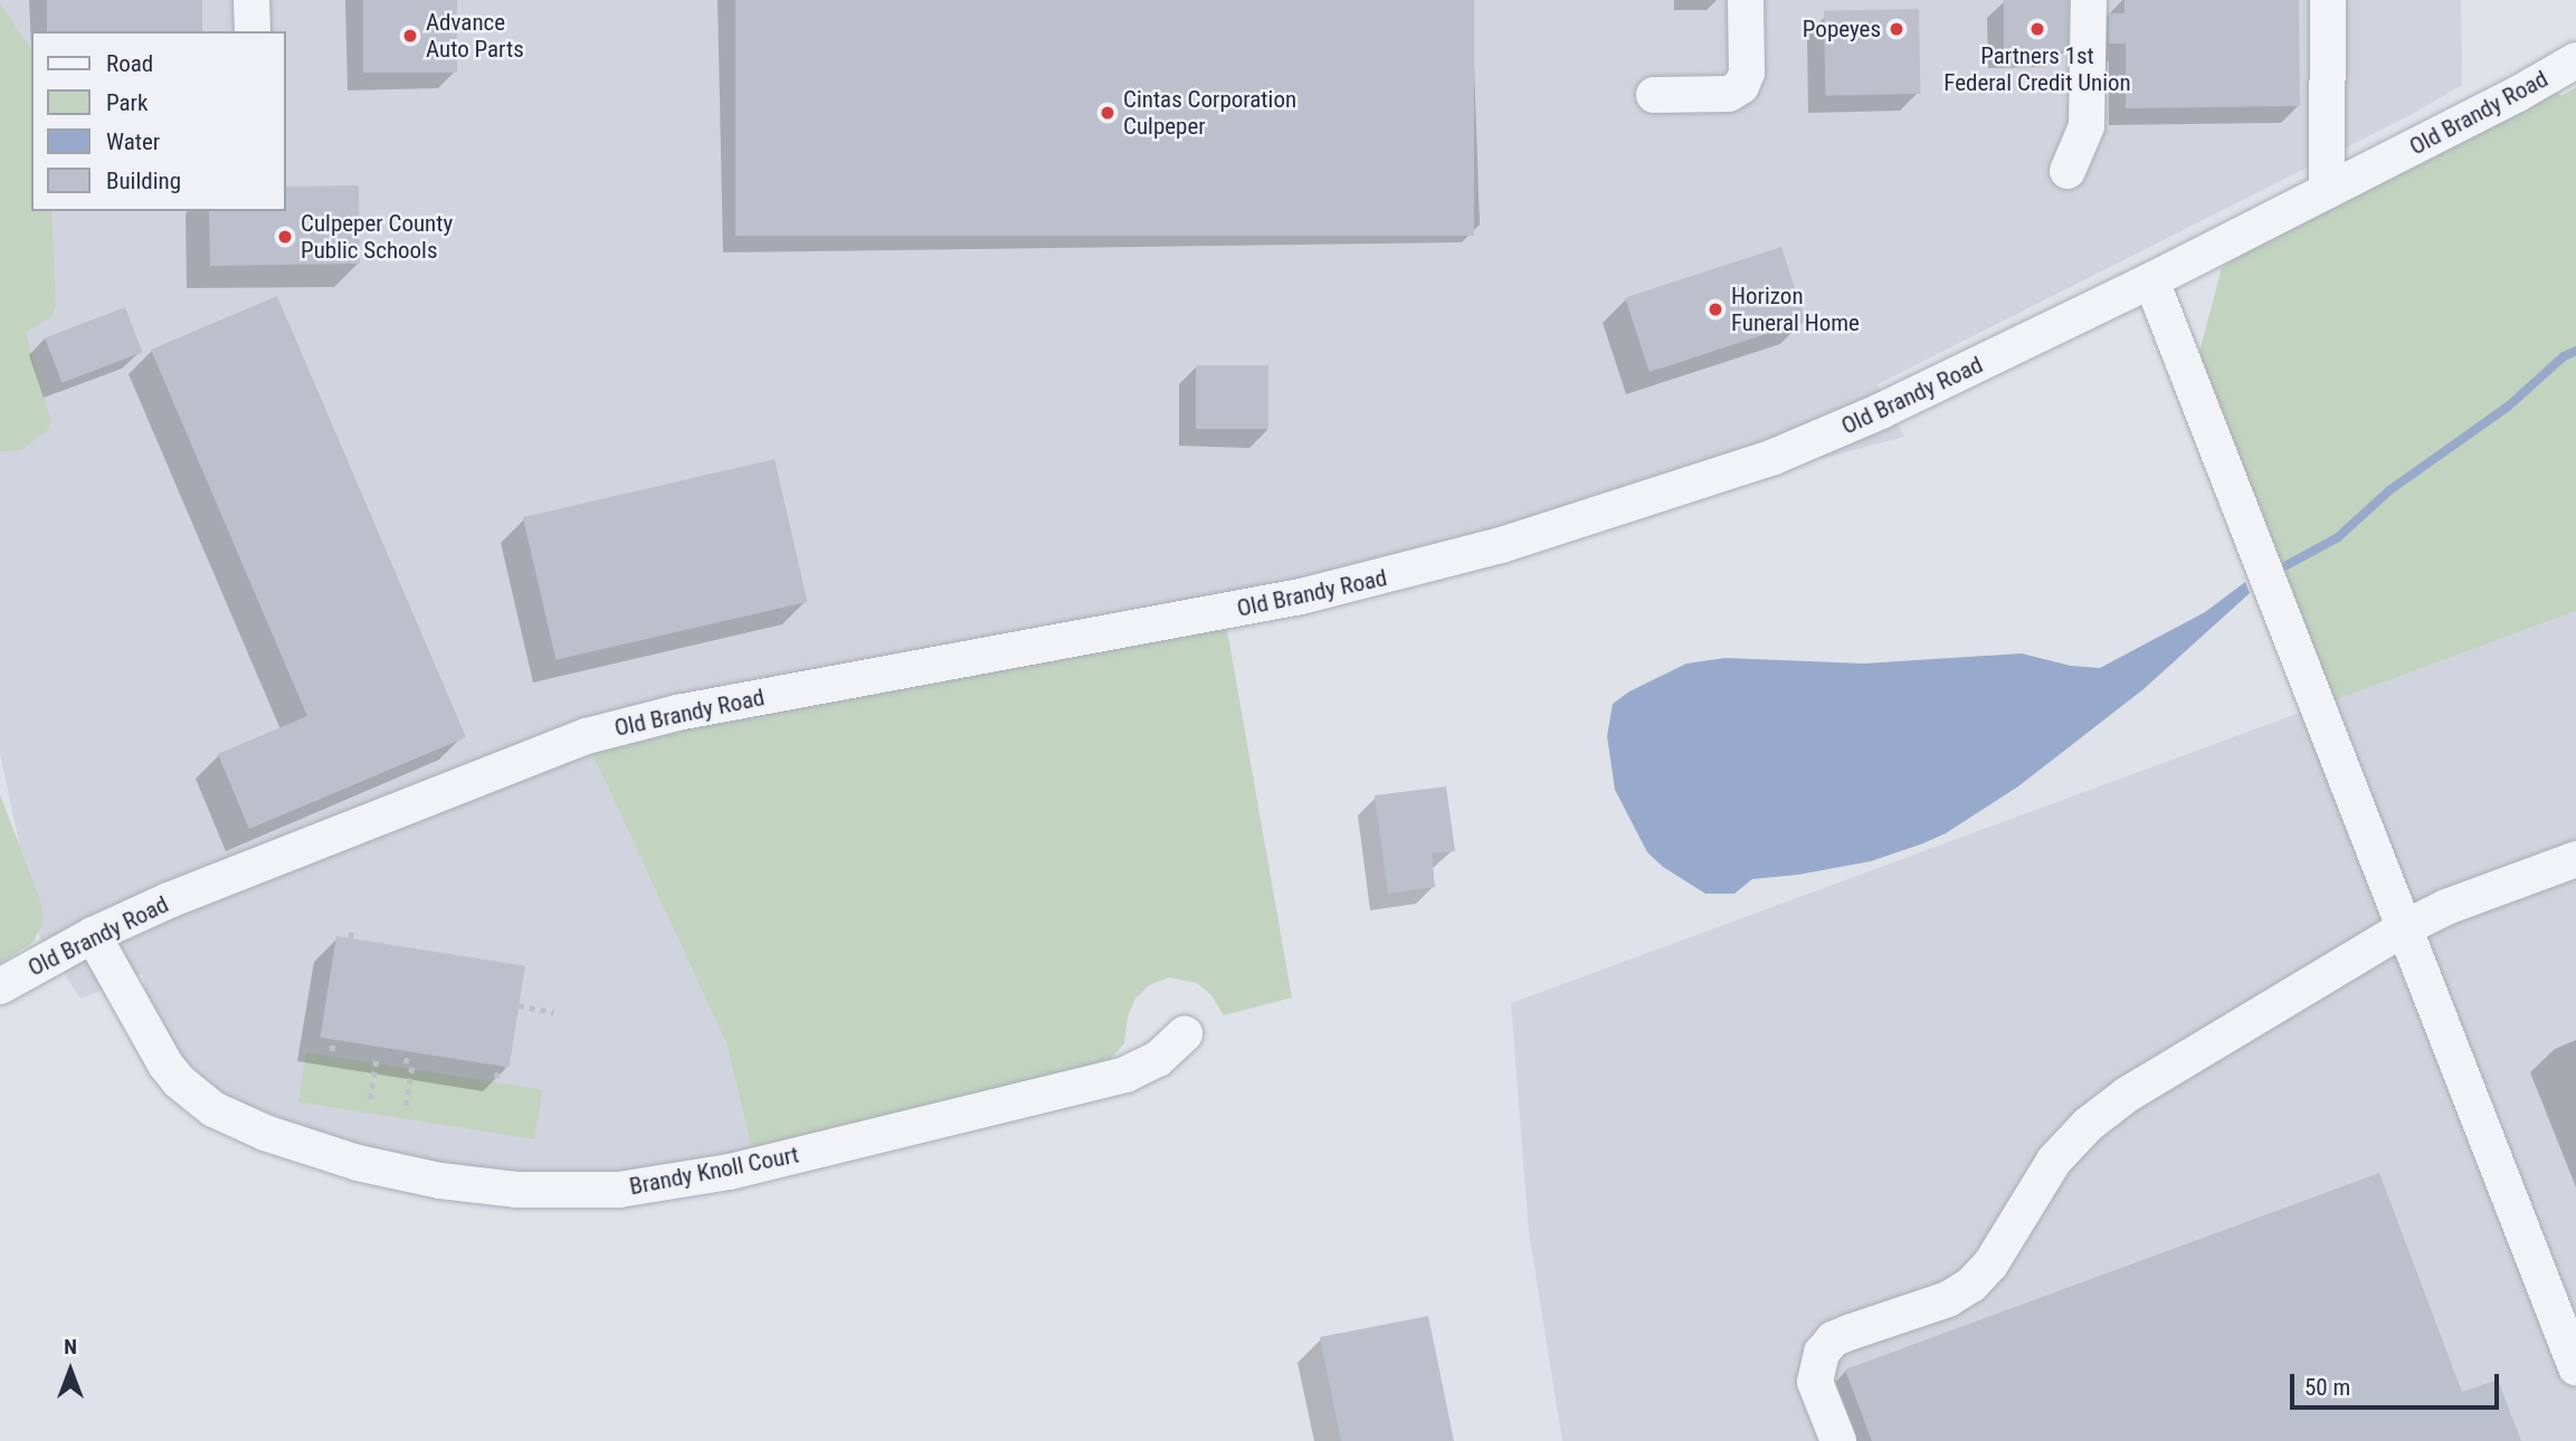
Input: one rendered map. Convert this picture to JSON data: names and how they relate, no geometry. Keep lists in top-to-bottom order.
{
  "streets": {
    "street": ["Old Brandy Road", "Brandy Knoll Court"]
  },
  "crossings": [
    ["Old Brandy Road", "Brandy Knoll Court"]
  ],
  "places": [
    "Popeyes",
    "Partners 1st Federal Credit Union",
    "Advance Auto Parts",
    "Cintas Corporation Culpeper",
    "Culpeper County Public Schools",
    "Horizon Funeral Home"
  ],
  "legend": [
    "Road",
    "Park",
    "Water",
    "Building"
  ],
  "scale_bar": "50 m",
  "north": "top"
}
